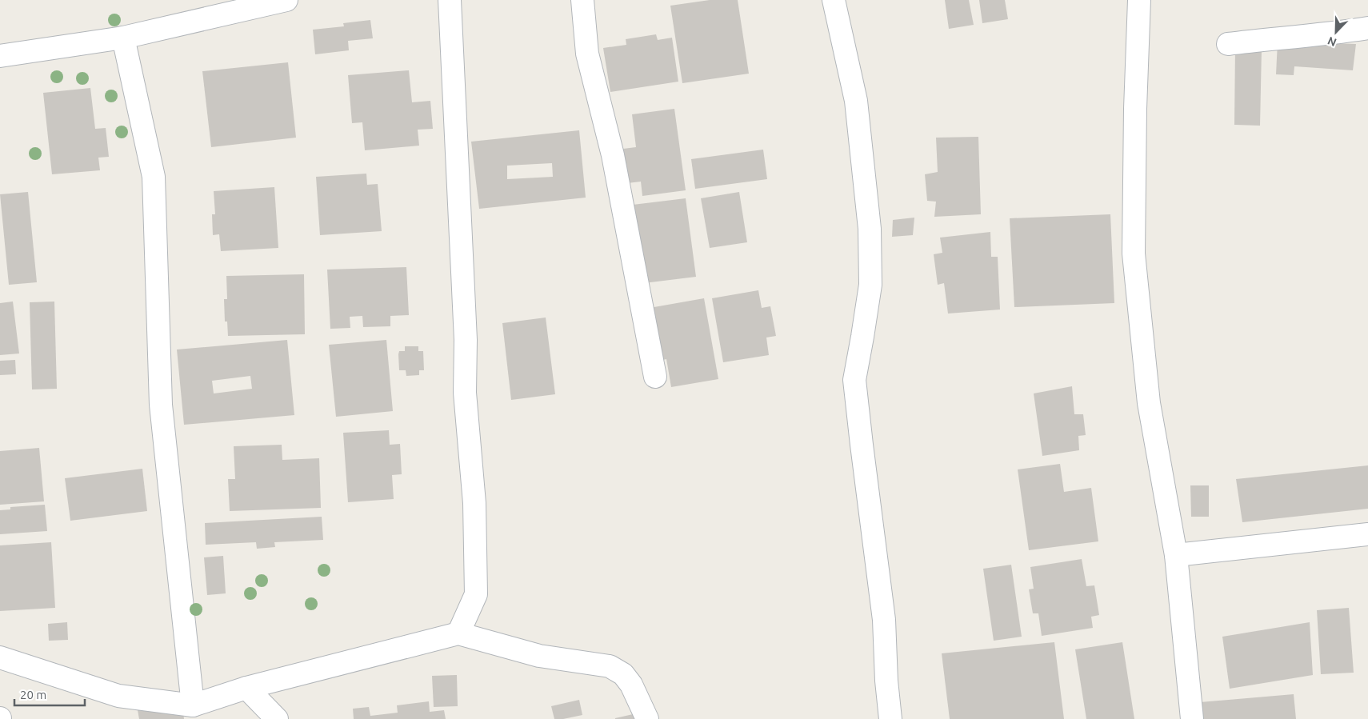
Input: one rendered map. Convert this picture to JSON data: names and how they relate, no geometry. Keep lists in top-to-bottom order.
{
  "scale_bar": "20 m",
  "north": "bottom left"
}
